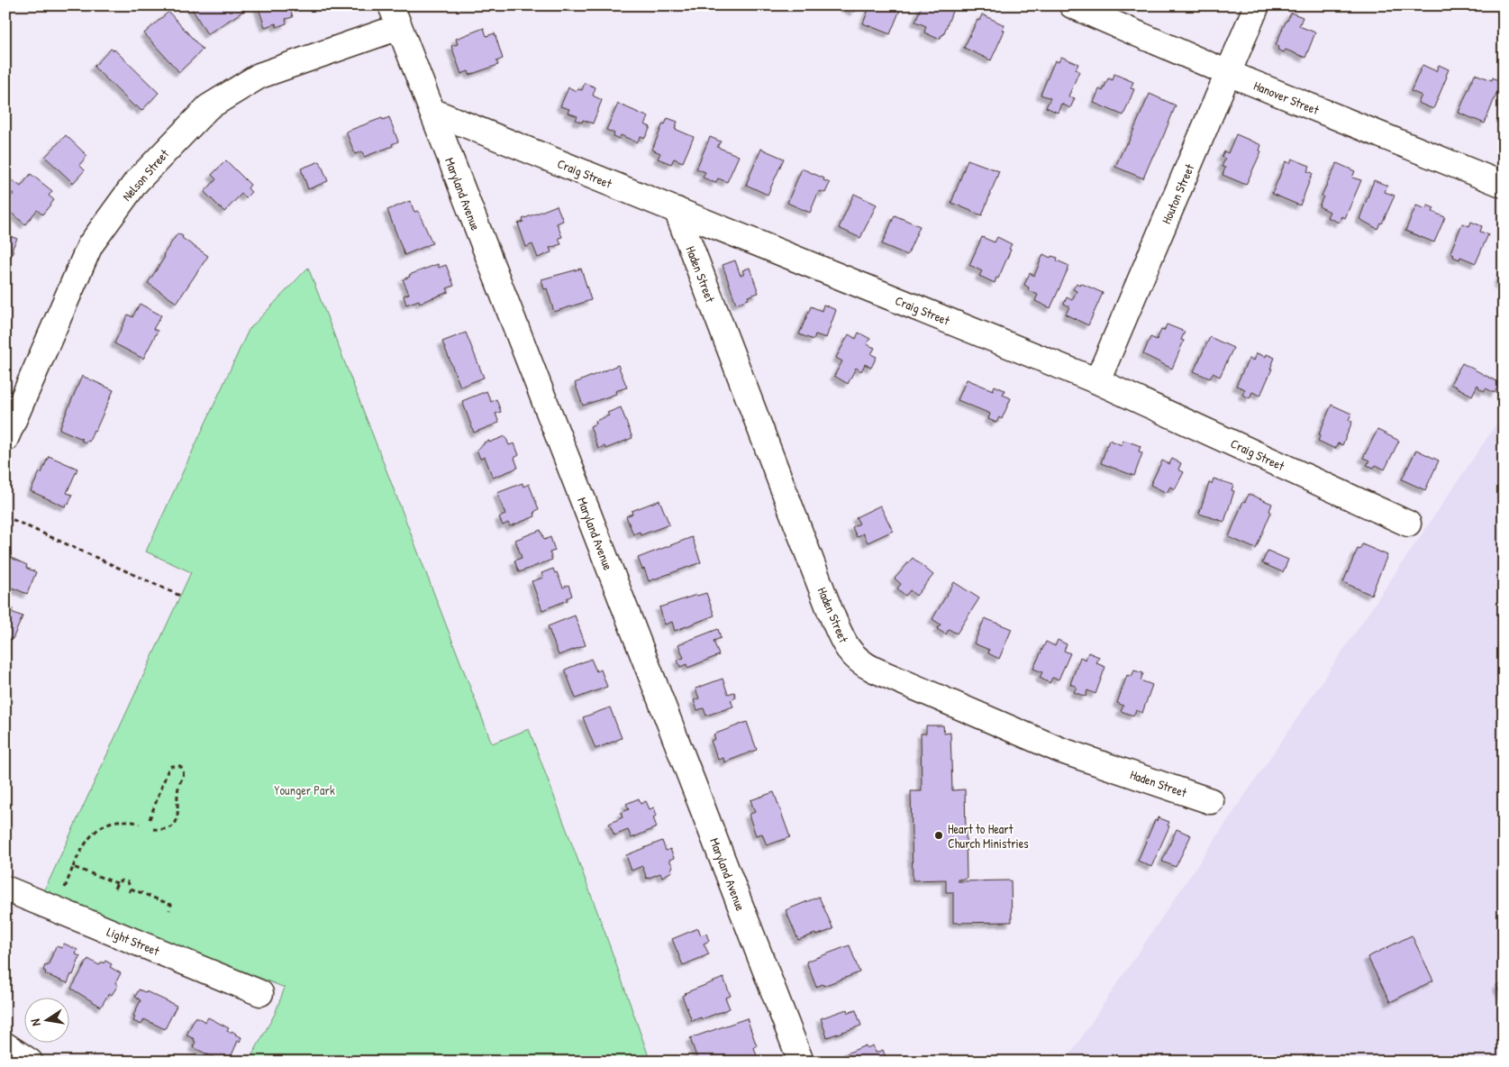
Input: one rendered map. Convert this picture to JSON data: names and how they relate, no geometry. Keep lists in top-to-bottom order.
{
  "streets": {
    "street": [
      "Hanover Street",
      "Craig Street",
      "Nelson Street",
      "Maryland Avenue",
      "Houton Street",
      "Haden Street",
      "Light Street"
    ]
  },
  "crossings": [
    ["Hanover Street", "Houton Street"],
    ["Craig Street", "Maryland Avenue"],
    ["Craig Street", "Houton Street"],
    ["Craig Street", "Haden Street"],
    ["Nelson Street", "Maryland Avenue"]
  ],
  "parks": ["Younger Park"],
  "places": ["Heart to Heart Church Ministries"],
  "north": "left"
}
